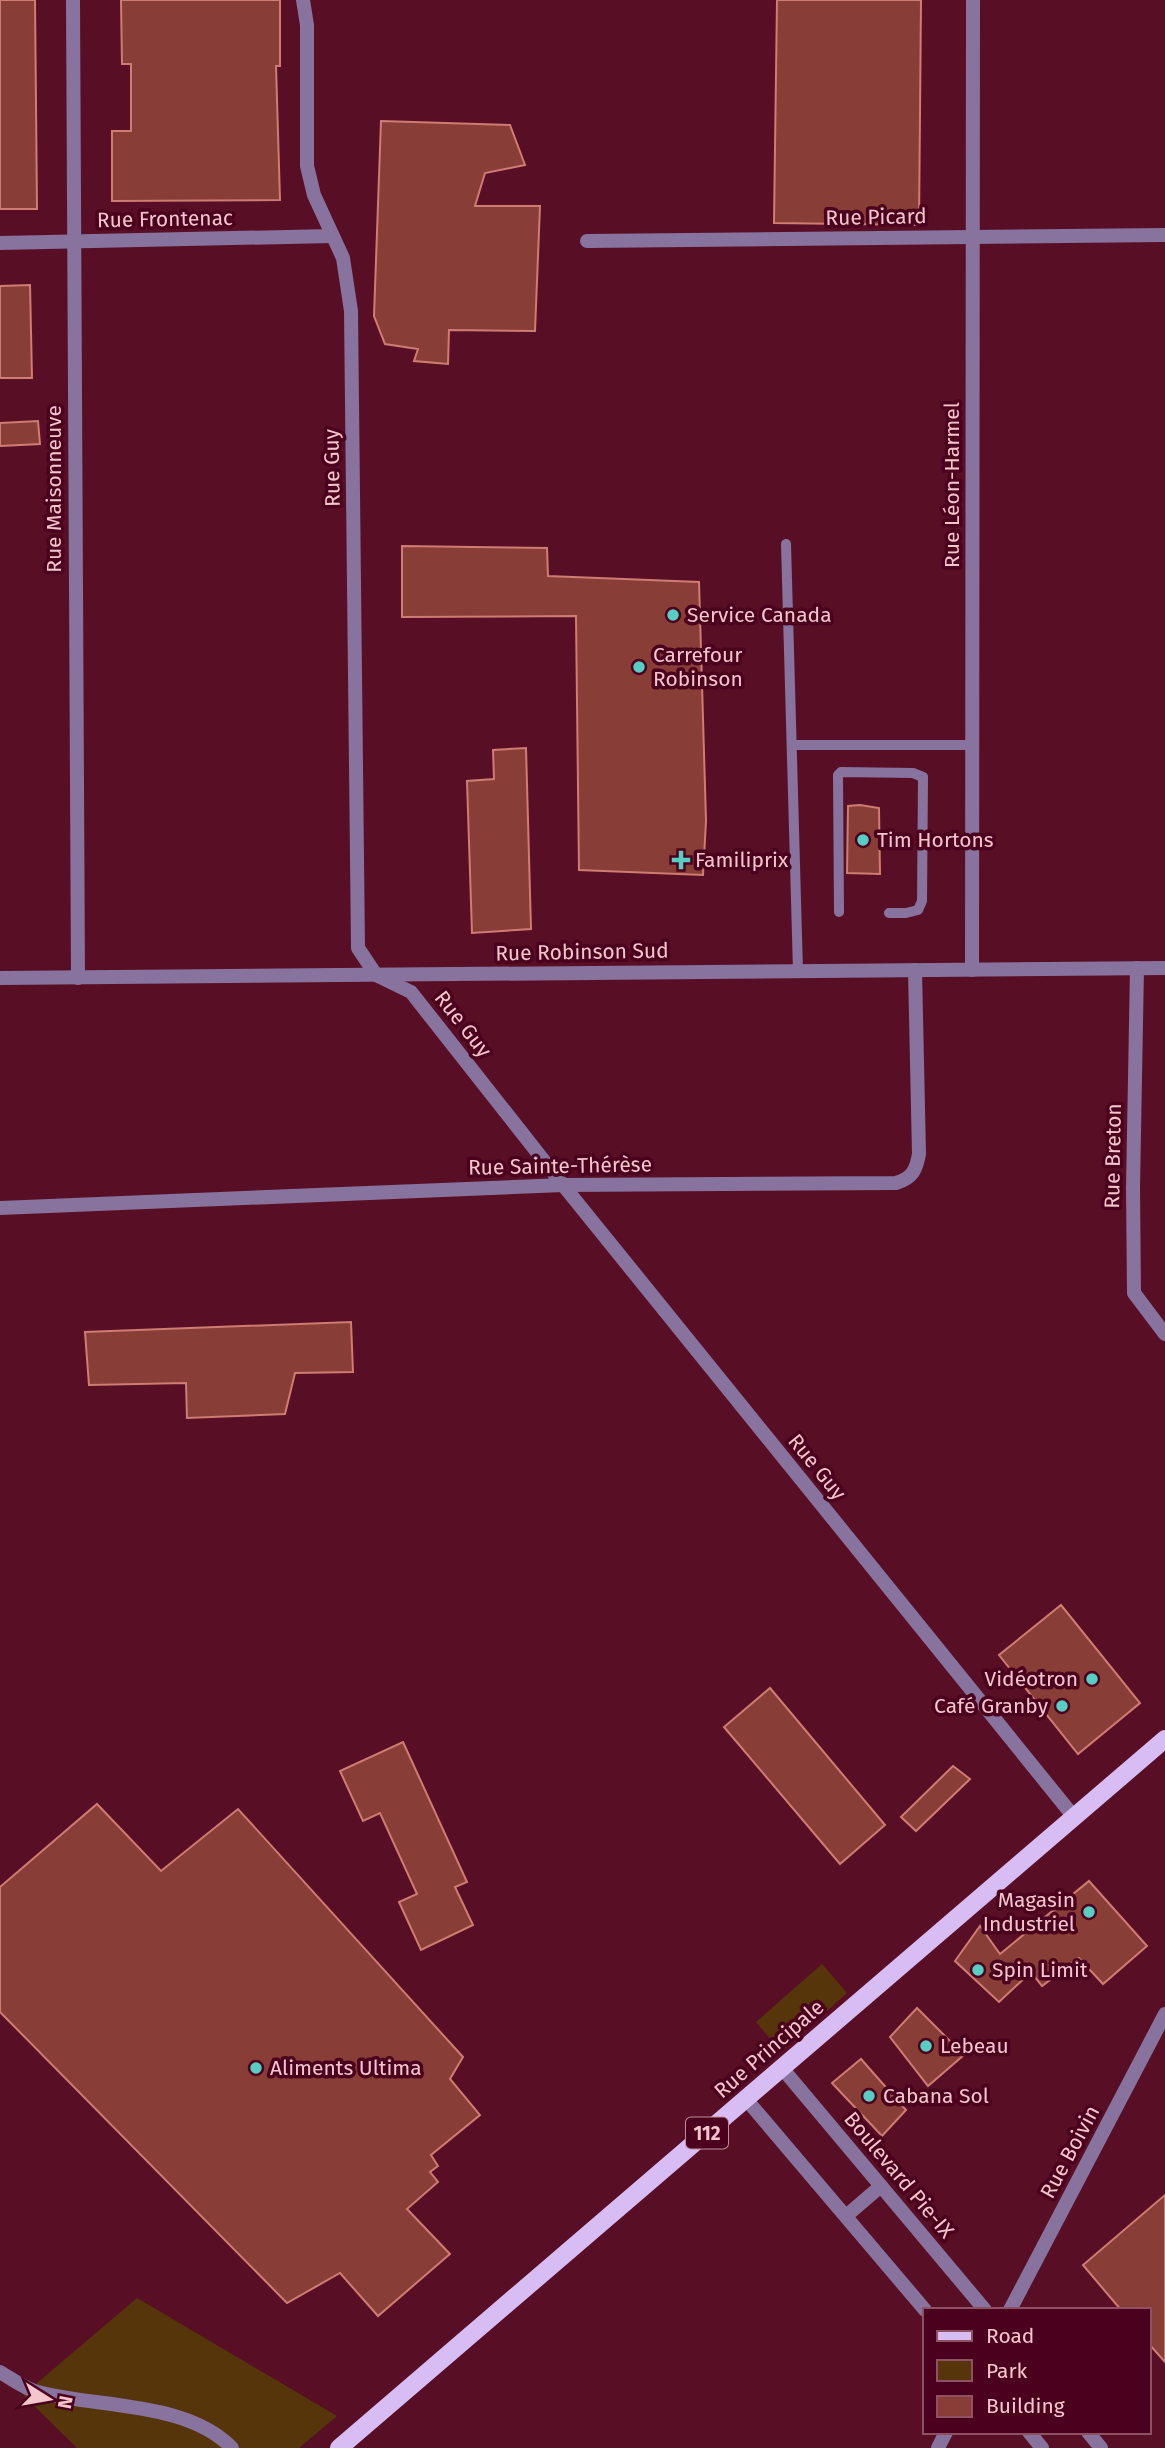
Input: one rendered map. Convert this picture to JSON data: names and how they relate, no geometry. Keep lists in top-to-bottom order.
{
  "streets": {
    "main road": ["Rue Principale", "112"],
    "street": [
      "Rue Picard",
      "Rue Frontenac",
      "Rue Guy",
      "Rue Léon-Harmel",
      "Rue Maisonneuve",
      "Rue Robinson Sud",
      "Rue Breton",
      "Rue Sainte-Thérèse",
      "Rue Boivin",
      "Boulevard Pie-IX"
    ]
  },
  "crossings": [
    ["Rue Picard", "Rue Léon-Harmel"],
    ["Rue Frontenac", "Rue Guy"],
    ["Rue Frontenac", "Rue Maisonneuve"],
    ["Rue Guy", "Rue Robinson Sud"],
    ["Rue Guy", "Rue Sainte-Thérèse"],
    ["Rue Guy", "Rue Principale"],
    ["Rue Léon-Harmel", "Rue Robinson Sud"],
    ["Rue Maisonneuve", "Rue Robinson Sud"],
    ["Rue Robinson Sud", "Rue Breton"],
    ["Rue Robinson Sud", "Rue Sainte-Thérèse"],
    ["Rue Principale", "Boulevard Pie-IX"]
  ],
  "places": {
    "other": [
      "Service Canada",
      "Carrefour Robinson",
      "Tim Hortons",
      "Vidéotron",
      "Café Granby",
      "Magasin Industriel",
      "Spin Limit",
      "Lebeau",
      "Aliments Ultima",
      "Cabana Sol"
    ],
    "health": ["Familiprix"]
  },
  "legend": ["Road", "Park", "Building"],
  "north": "right"
}
